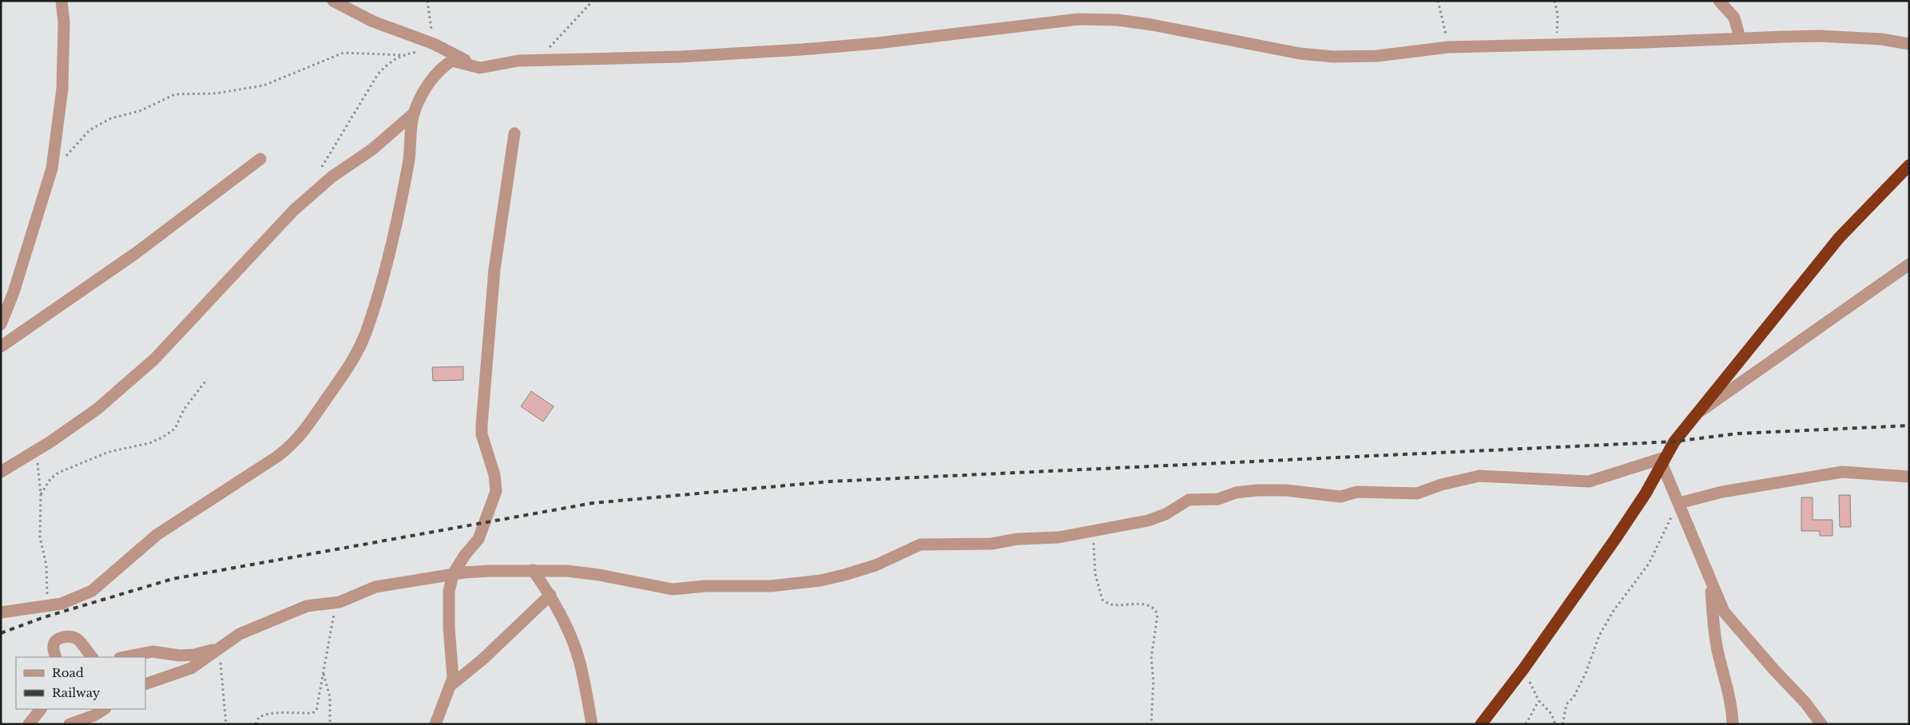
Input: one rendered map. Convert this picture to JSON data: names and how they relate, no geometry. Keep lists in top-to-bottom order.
{
  "legend": ["Road", "Railway"]
}
